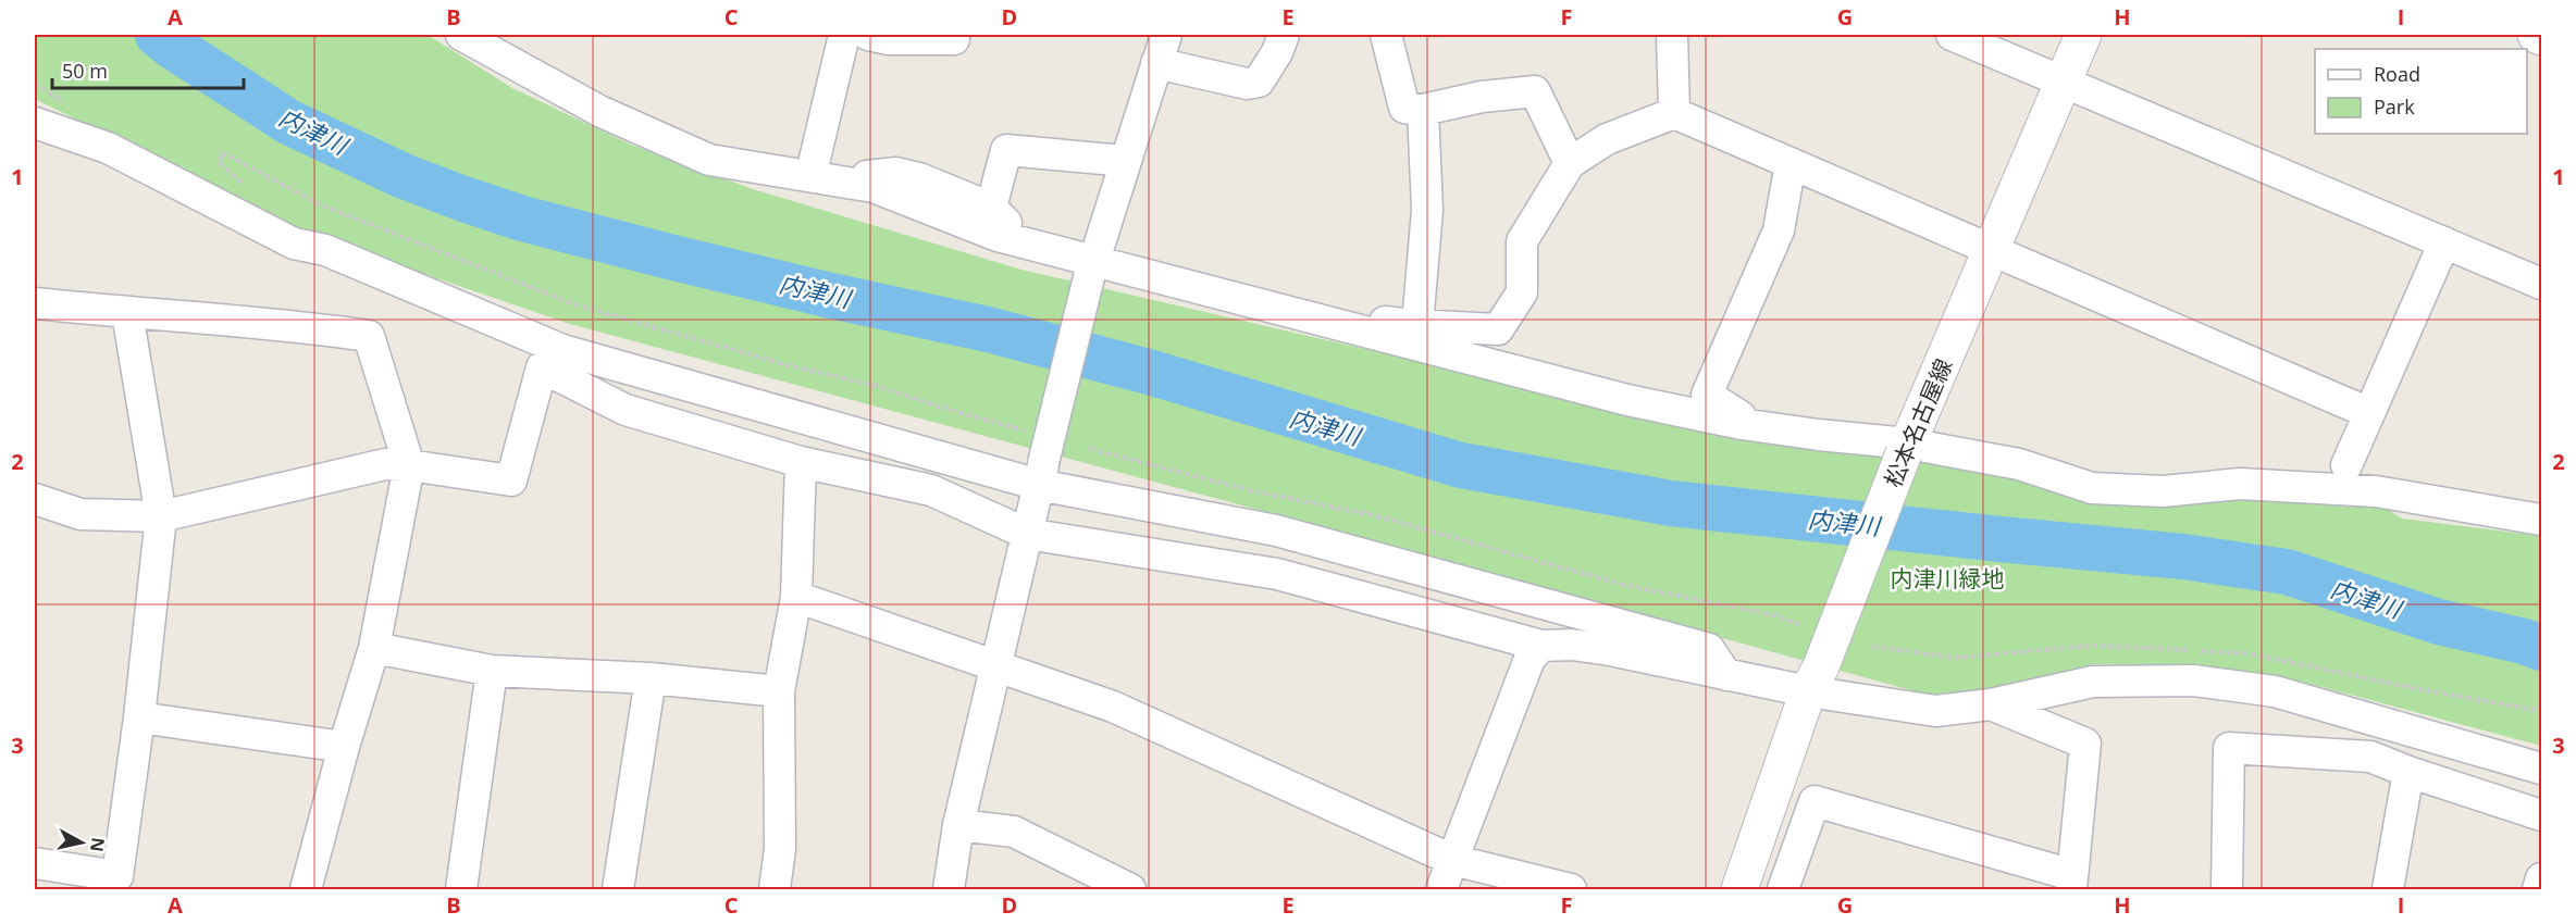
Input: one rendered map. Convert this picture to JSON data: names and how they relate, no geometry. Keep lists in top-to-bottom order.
{
  "streets": {
    "main road": ["松本名古屋線"]
  },
  "water": ["内津川"],
  "parks": ["内津川緑地"],
  "legend": ["Road", "Park"],
  "scale_bar": "50 m",
  "north": "right",
  "grid": {
    "columns": [
      "A",
      "B",
      "C",
      "D",
      "E",
      "F",
      "G",
      "H",
      "I"
    ],
    "rows": ["1", "2", "3"]
  }
}
